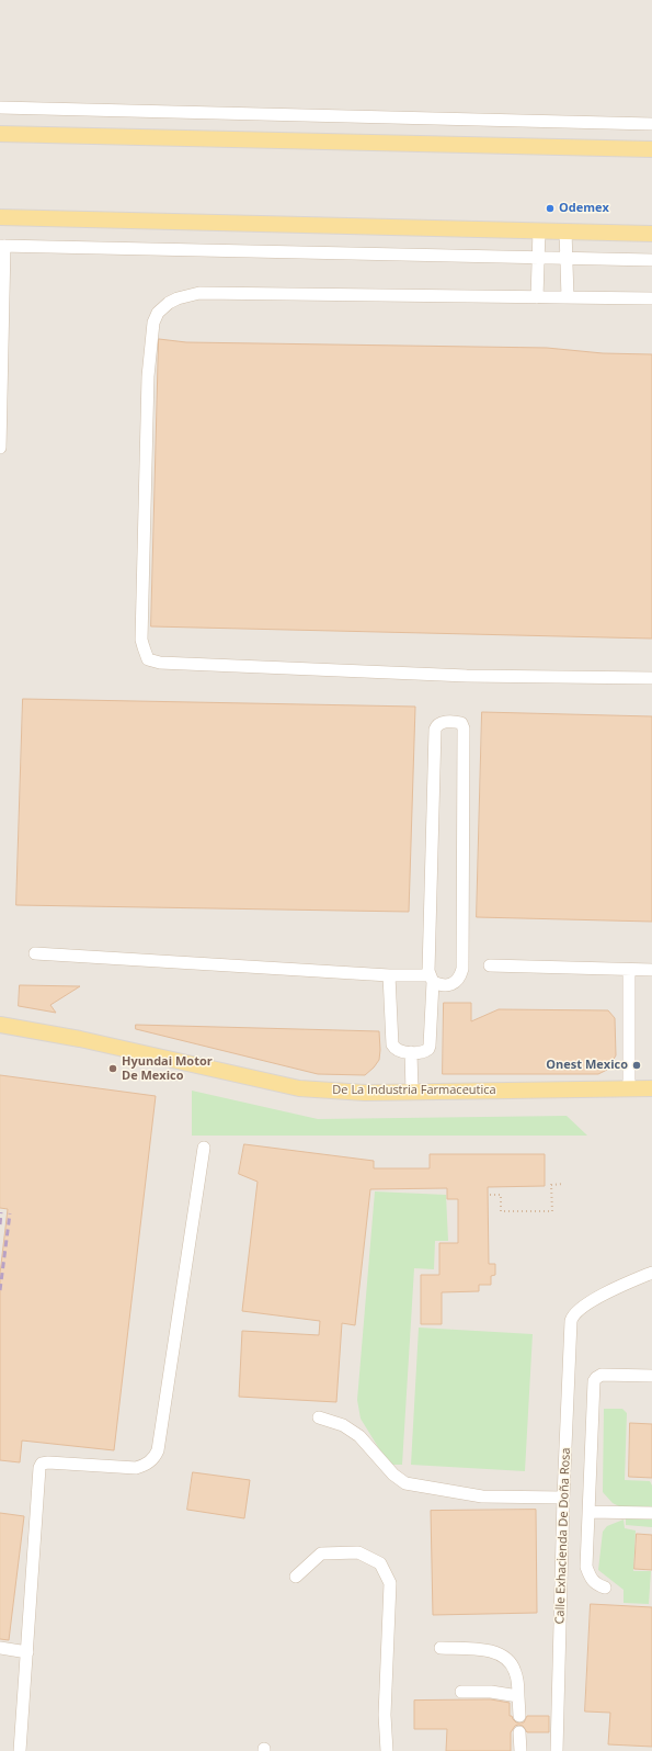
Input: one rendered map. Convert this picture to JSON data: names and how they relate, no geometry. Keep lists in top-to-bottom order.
{
  "streets": {
    "main road": ["De La Industria Farmaceutica"],
    "street": ["Calle Exhacienda De Doña Rosa"]
  },
  "places": ["Odemex", "Onest Mexico", "Hyundai Motor De Mexico"]
}
